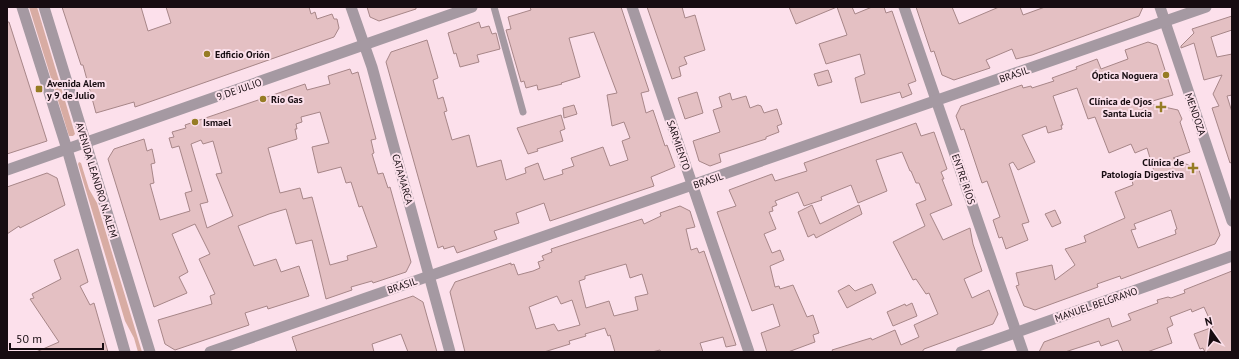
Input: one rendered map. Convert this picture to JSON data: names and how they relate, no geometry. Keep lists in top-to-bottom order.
{
  "streets": {
    "street": [
      "BRASIL",
      "9 DE JULIO",
      "MENDOZA",
      "SARMIENTO",
      "CATAMARCA",
      "ENTRE RÍOS",
      "AVENIDA LEANDRO N. ALEM",
      "MANUEL BELGRANO"
    ]
  },
  "crossings": [
    ["BRASIL", "MENDOZA"],
    ["BRASIL", "SARMIENTO"],
    ["BRASIL", "CATAMARCA"],
    ["BRASIL", "ENTRE RÍOS"],
    ["9 DE JULIO", "CATAMARCA"],
    ["9 DE JULIO", "AVENIDA LEANDRO N. ALEM"],
    ["ENTRE RÍOS", "MANUEL BELGRANO"]
  ],
  "places": {
    "other": [
      "Edficio Orión",
      "Óptica Noguera",
      "Río Gas",
      "Ismael"
    ],
    "transit": ["Avenida Alem y 9 de Julio"],
    "health": ["Clínica de Ojos Santa Lucia", "Clínica de Patología Digestiva"]
  },
  "scale_bar": "50 m",
  "north": "top"
}
